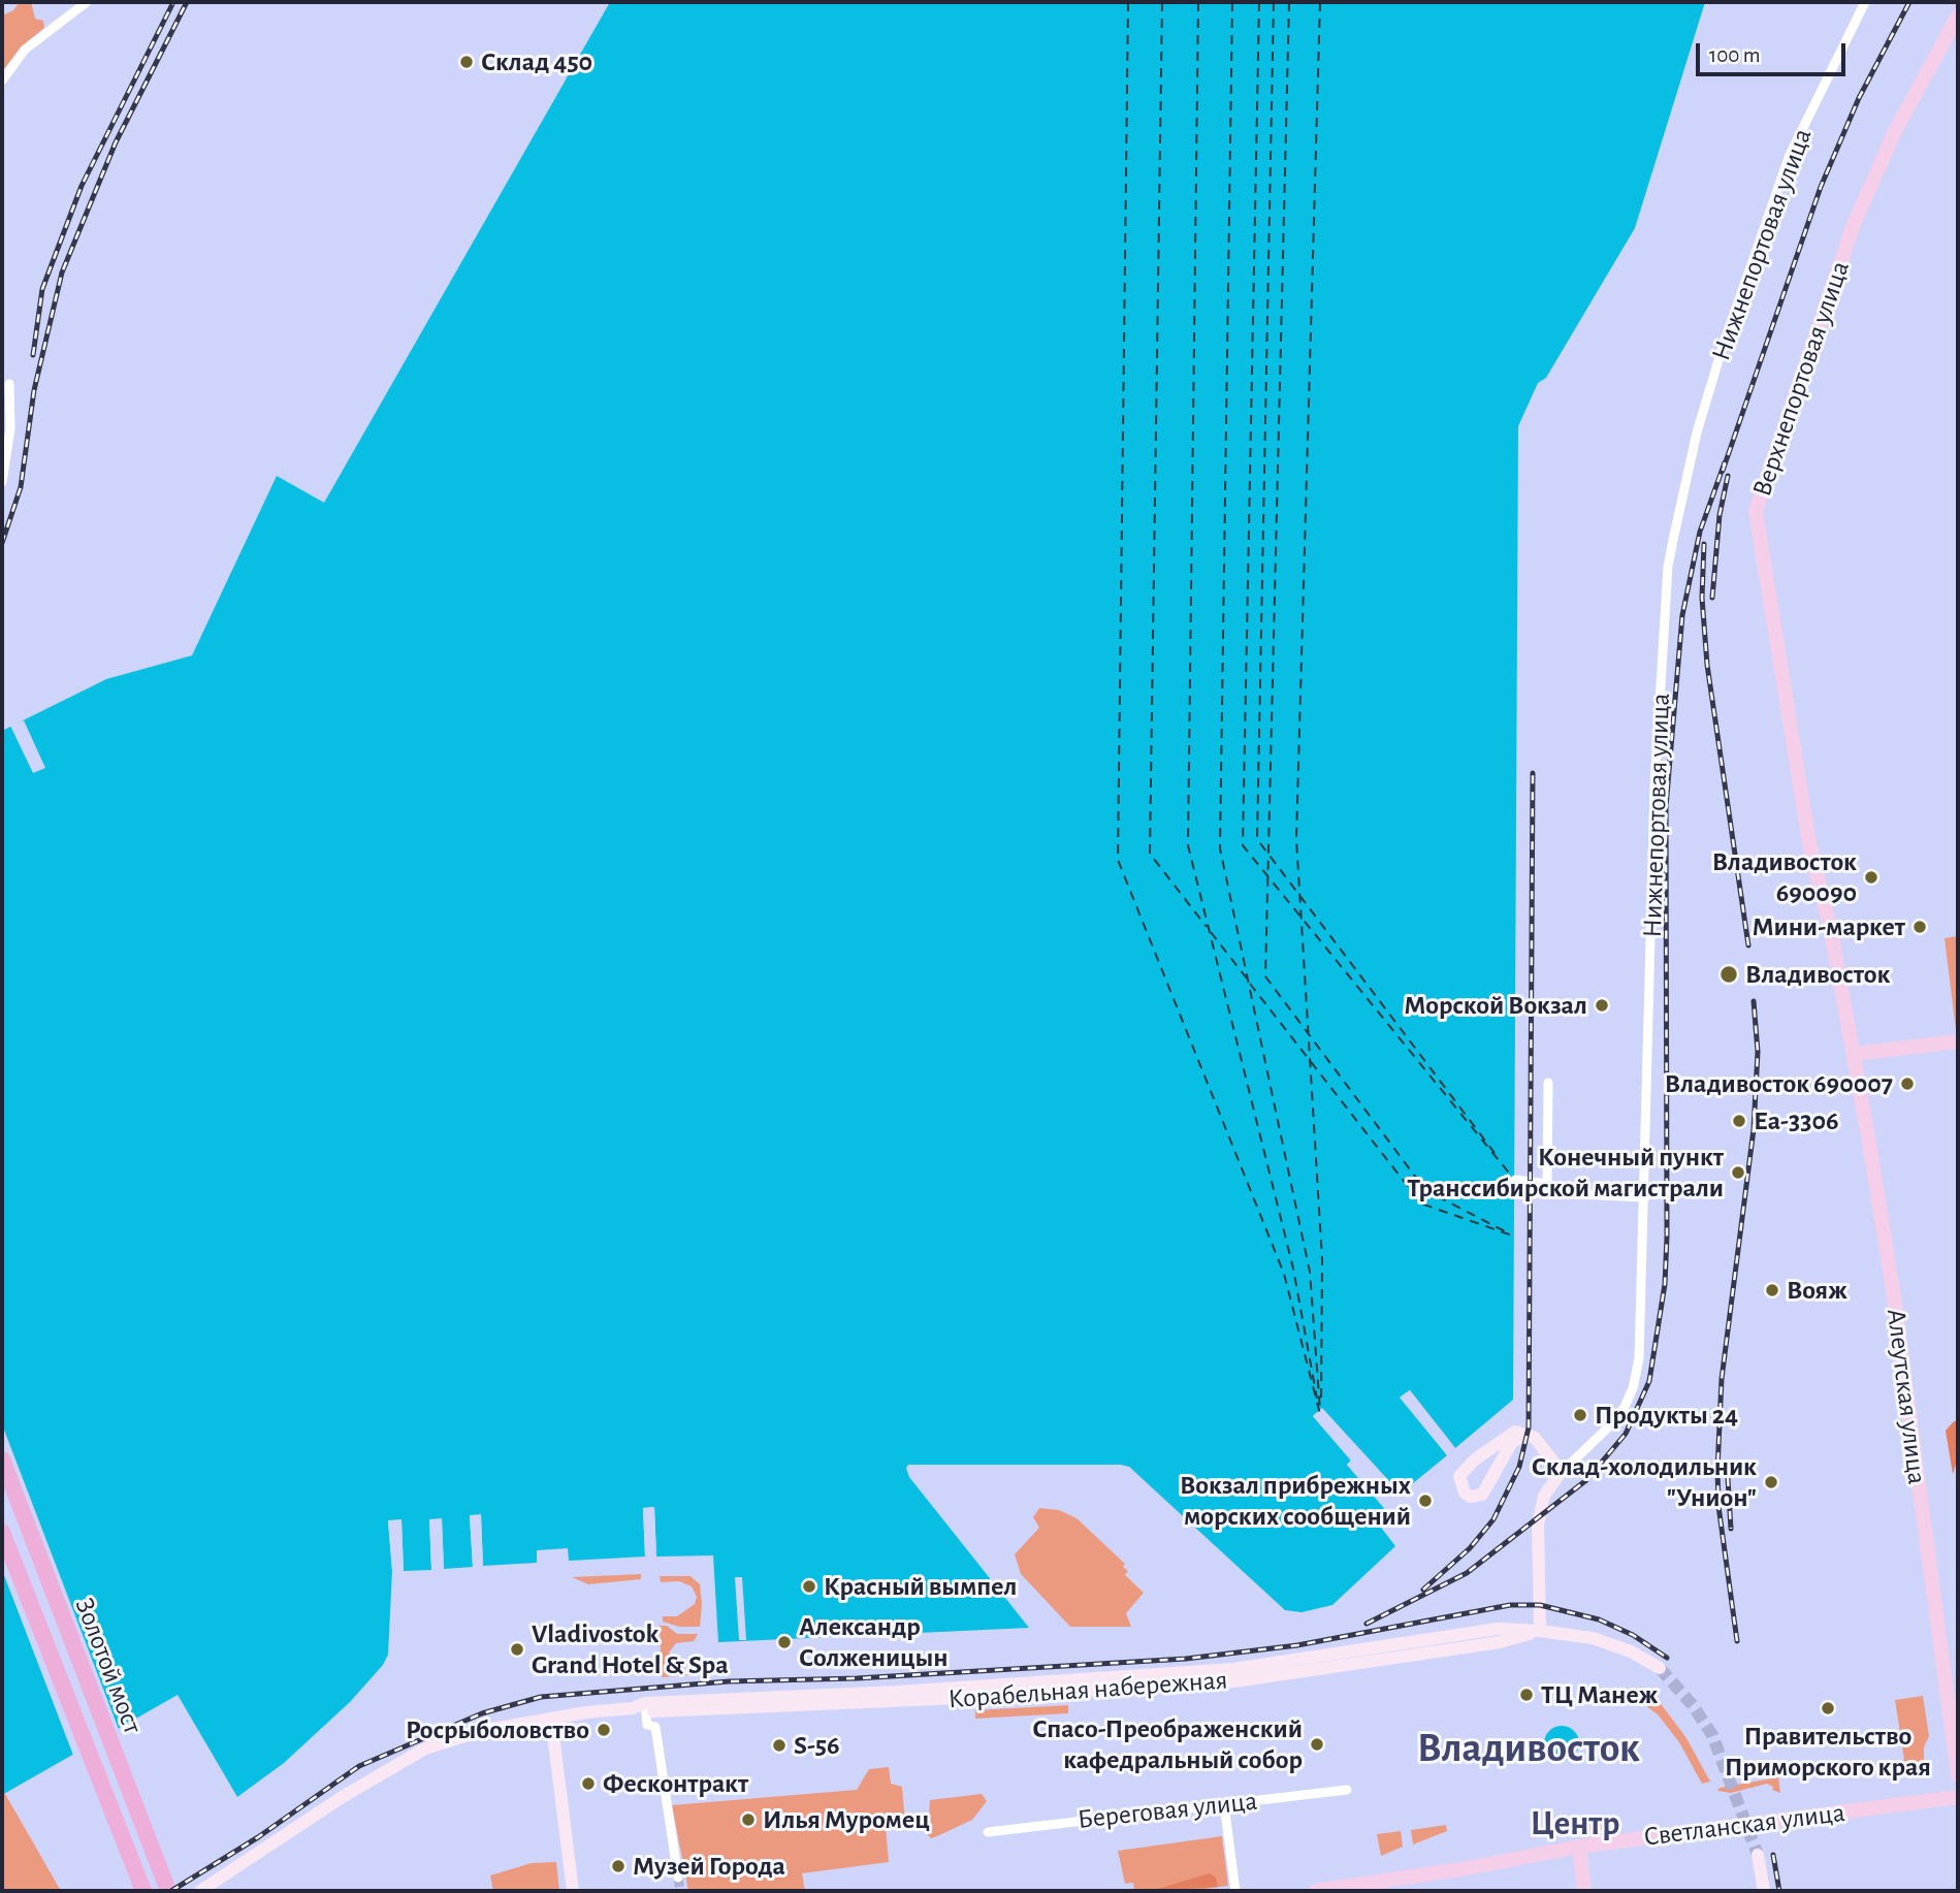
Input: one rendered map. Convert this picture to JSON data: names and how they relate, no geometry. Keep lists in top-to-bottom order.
{
  "streets": {
    "highway": ["Золотой мост"],
    "main road": [
      "Нижнепортовая улица",
      "Верхнепортовая улица",
      "Алеутская улица",
      "Корабельная набережная",
      "Светланская улица"
    ],
    "street": ["Береговая улица"]
  },
  "crossings": [
    ["Нижнепортовая улица", "Корабельная набережная"],
    ["Верхнепортовая улица", "Алеутская улица"]
  ],
  "districts": ["Владивосток", "Центр"],
  "places": [
    "Склад 450",
    "Владивосток 690090",
    "Мини-маркет",
    "Владивосток",
    "Морской Вокзал",
    "Владивосток 690007",
    "Еа-3306",
    "Конечный пункт Транссибирской магистрали",
    "Вояж",
    "Продукты 24",
    "Склад-холодильник \"Унион\"",
    "Вокзал прибрежных морских сообщений",
    "Красный вымпел",
    "Александр Солженицын",
    "Vladivostok Grand Hotel & Spa",
    "ТЦ Манеж",
    "Правительство Приморского края",
    "Росрыболовство",
    "Спасо-Преображенский кафедральный собор",
    "S-56",
    "Фесконтракт",
    "Илья Муромец",
    "Музей Города"
  ],
  "scale_bar": "100 m"
}
